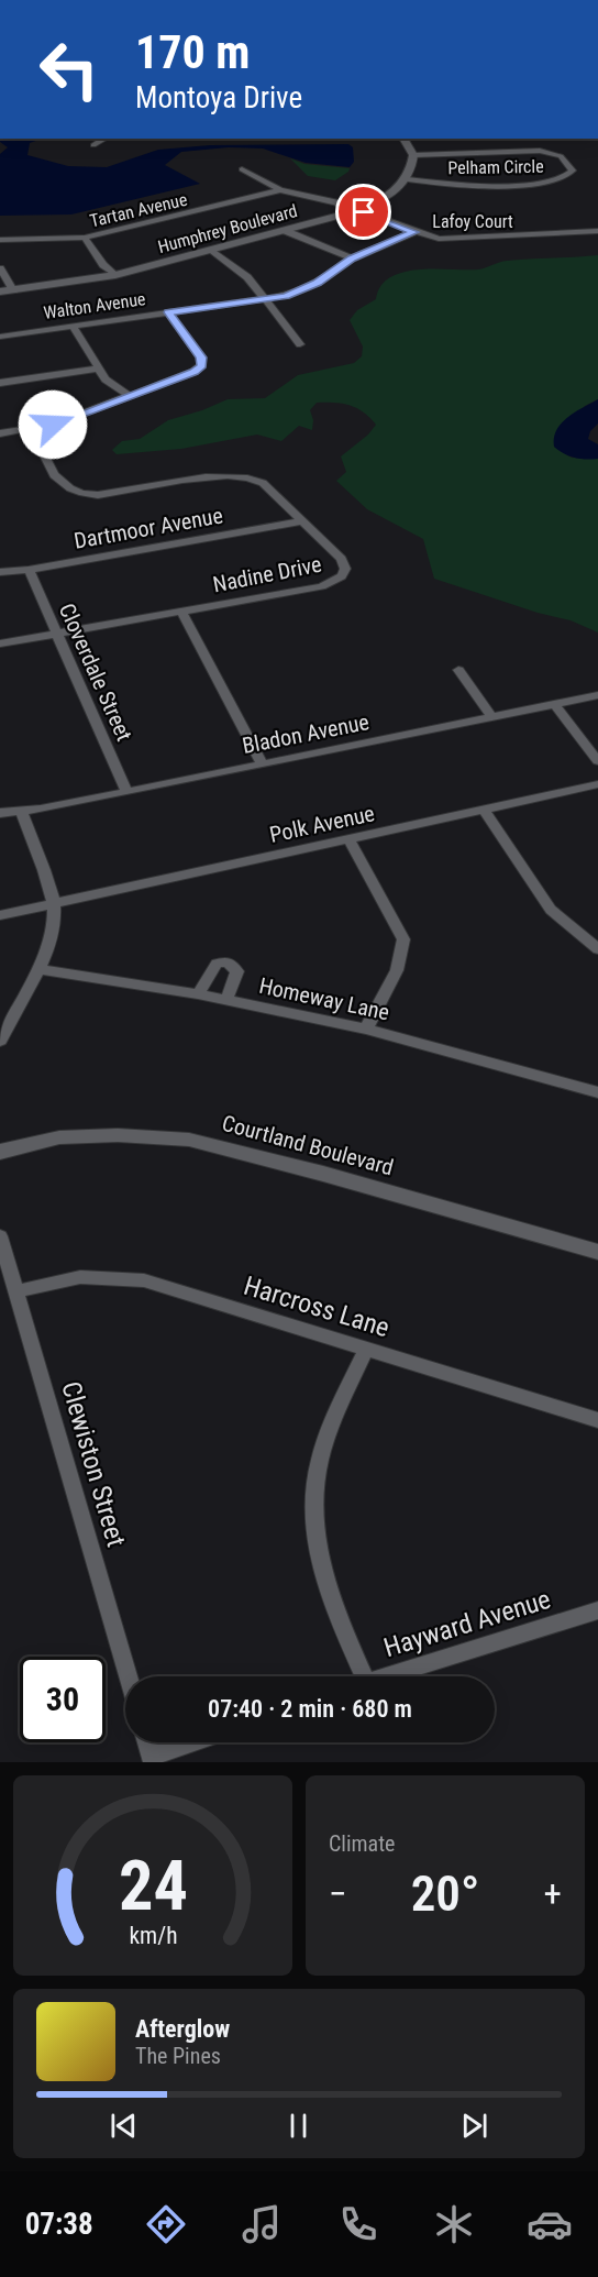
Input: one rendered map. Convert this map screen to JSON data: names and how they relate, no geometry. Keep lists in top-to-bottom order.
{
  "streets": {
    "street": [
      "Pelham Circle",
      "Tartan Avenue",
      "Lafoy Court",
      "Humphrey Boulevard",
      "Walton Avenue",
      "Dartmoor Avenue",
      "Nadine Drive",
      "Cloverdale Street",
      "Bladon Avenue",
      "Polk Avenue",
      "Homeway Lane",
      "Courtland Boulevard",
      "Harcross Lane",
      "Clewiston Street",
      "Hayward Avenue"
    ]
  },
  "crossings": [
    ["Pelham Circle", "Humphrey Boulevard"],
    ["Tartan Avenue", "Lafoy Court"],
    ["Lafoy Court", "Humphrey Boulevard"],
    ["Lafoy Court", "Walton Avenue"],
    ["Dartmoor Avenue", "Nadine Drive"],
    ["Dartmoor Avenue", "Cloverdale Street"],
    ["Nadine Drive", "Cloverdale Street"],
    ["Cloverdale Street", "Bladon Avenue"],
    ["Harcross Lane", "Clewiston Street"]
  ],
  "page": {
    "turn": ["170 m", "Montoya Drive"],
    "limit": "30",
    "trip": "07:40 · 2 min · 680 m",
    "tile": "Climate",
    "heat": ["−", "20°", "+"],
    "song": ["Afterglow", "The Pines"],
    "tabs": "07:38",
    "gauge": ["24", "km/h"]
  }
}
